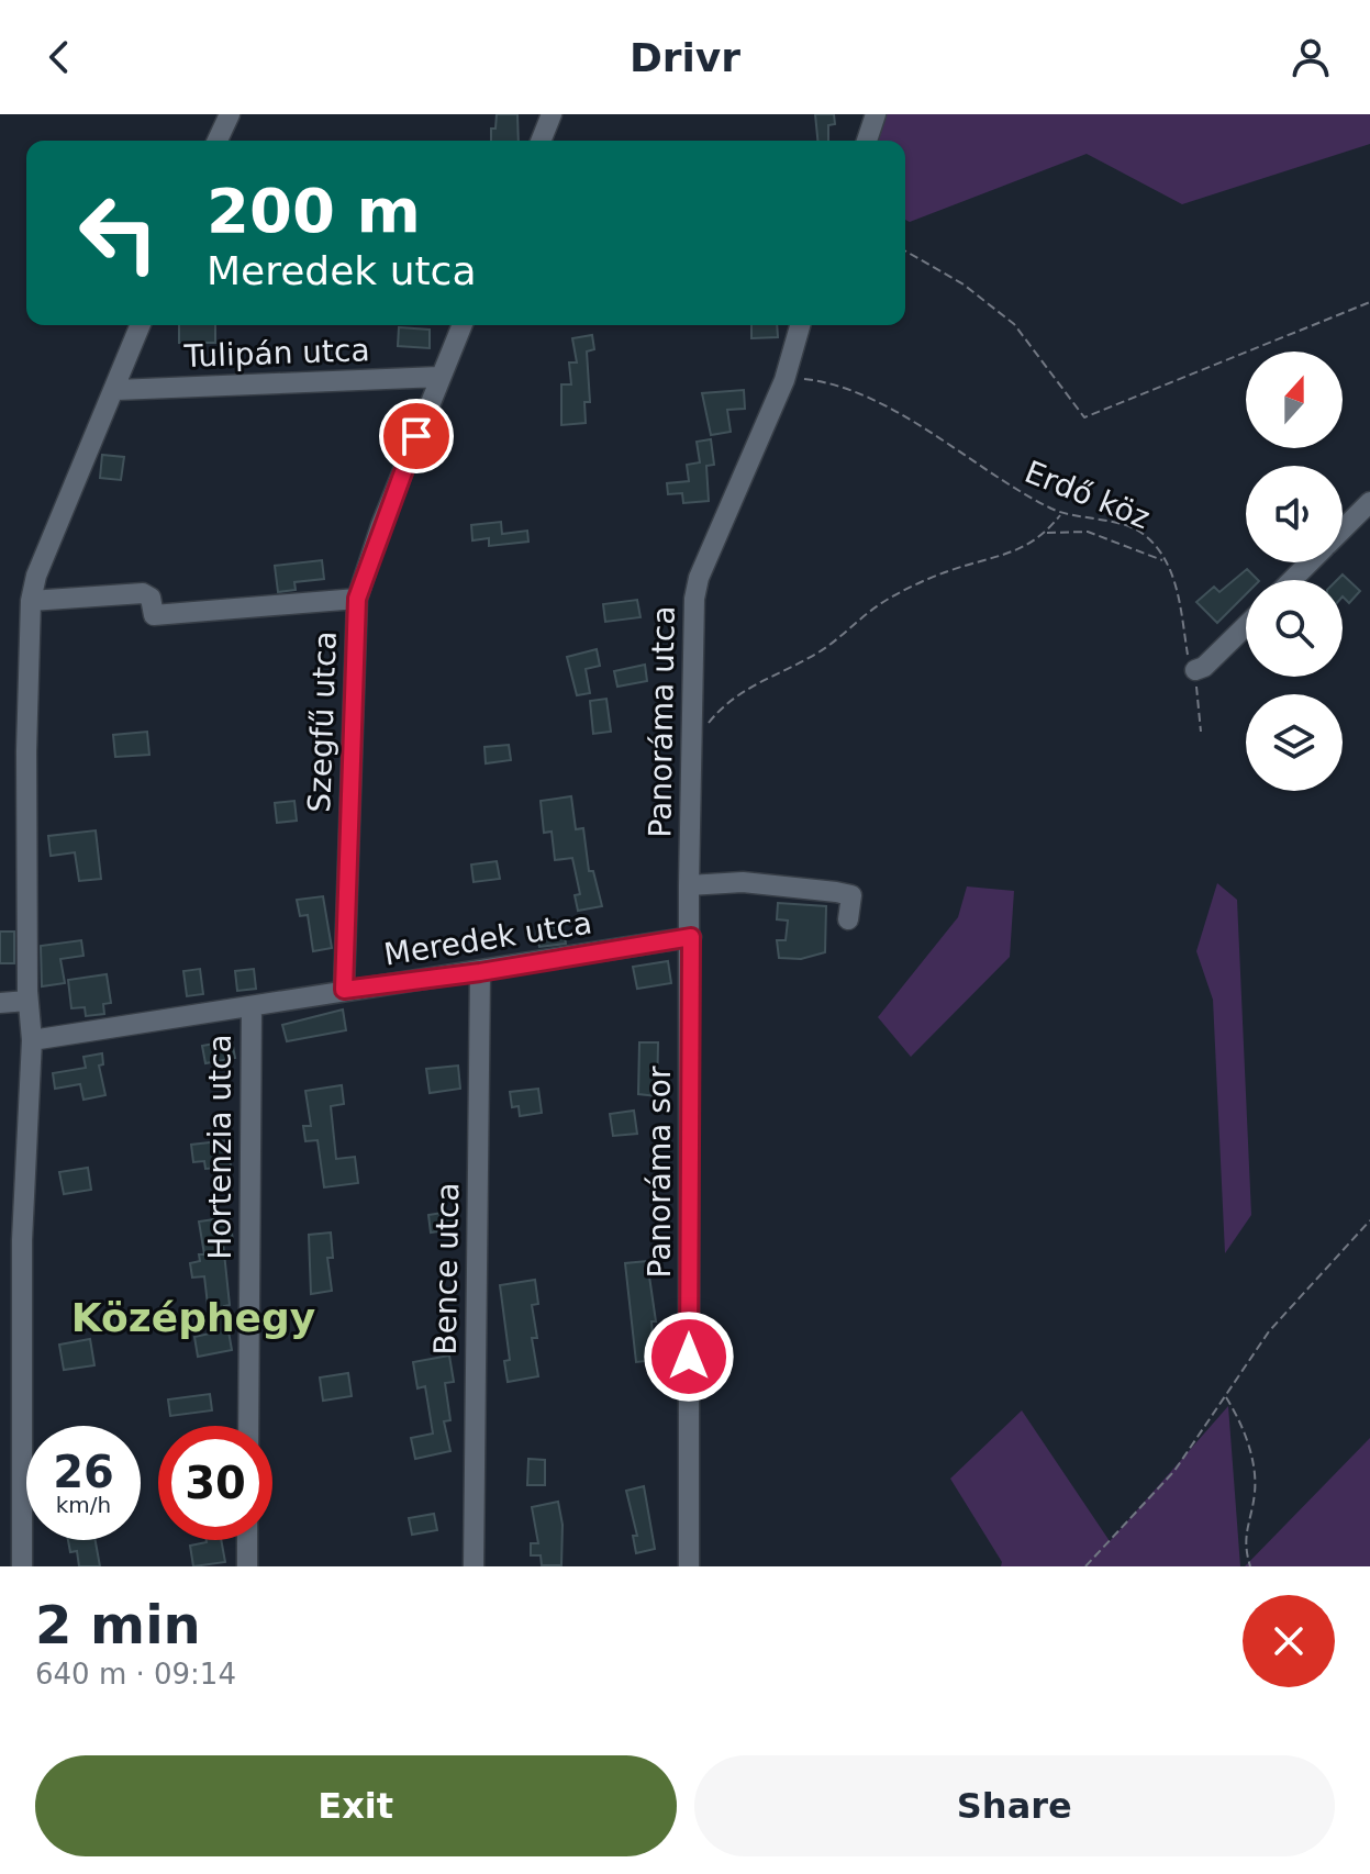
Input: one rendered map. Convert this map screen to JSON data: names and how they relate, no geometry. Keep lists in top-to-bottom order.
{
  "streets": {
    "street": [
      "Tulipán utca",
      "Szegfű utca",
      "Panoráma utca",
      "Meredek utca",
      "Hortenzia utca",
      "Panoráma sor",
      "Bence utca"
    ],
    "path": ["Erdő köz"]
  },
  "crossings": [
    ["Tulipán utca", "Szegfű utca"],
    ["Erdő köz", "Panoráma utca"],
    ["Szegfű utca", "Meredek utca"],
    ["Panoráma utca", "Meredek utca"],
    ["Panoráma utca", "Panoráma sor"],
    ["Meredek utca", "Hortenzia utca"],
    ["Meredek utca", "Panoráma sor"],
    ["Meredek utca", "Bence utca"]
  ],
  "districts": ["Középhegy"],
  "north": "top",
  "page": {
    "header": "Drivr",
    "turn": ["200 m", "Meredek utca"],
    "speed": "26 km/h",
    "limit": "30",
    "heading": ["2 min", "640 m · 09:14"],
    "buttons": ["Exit", "Share"]
  }
}
